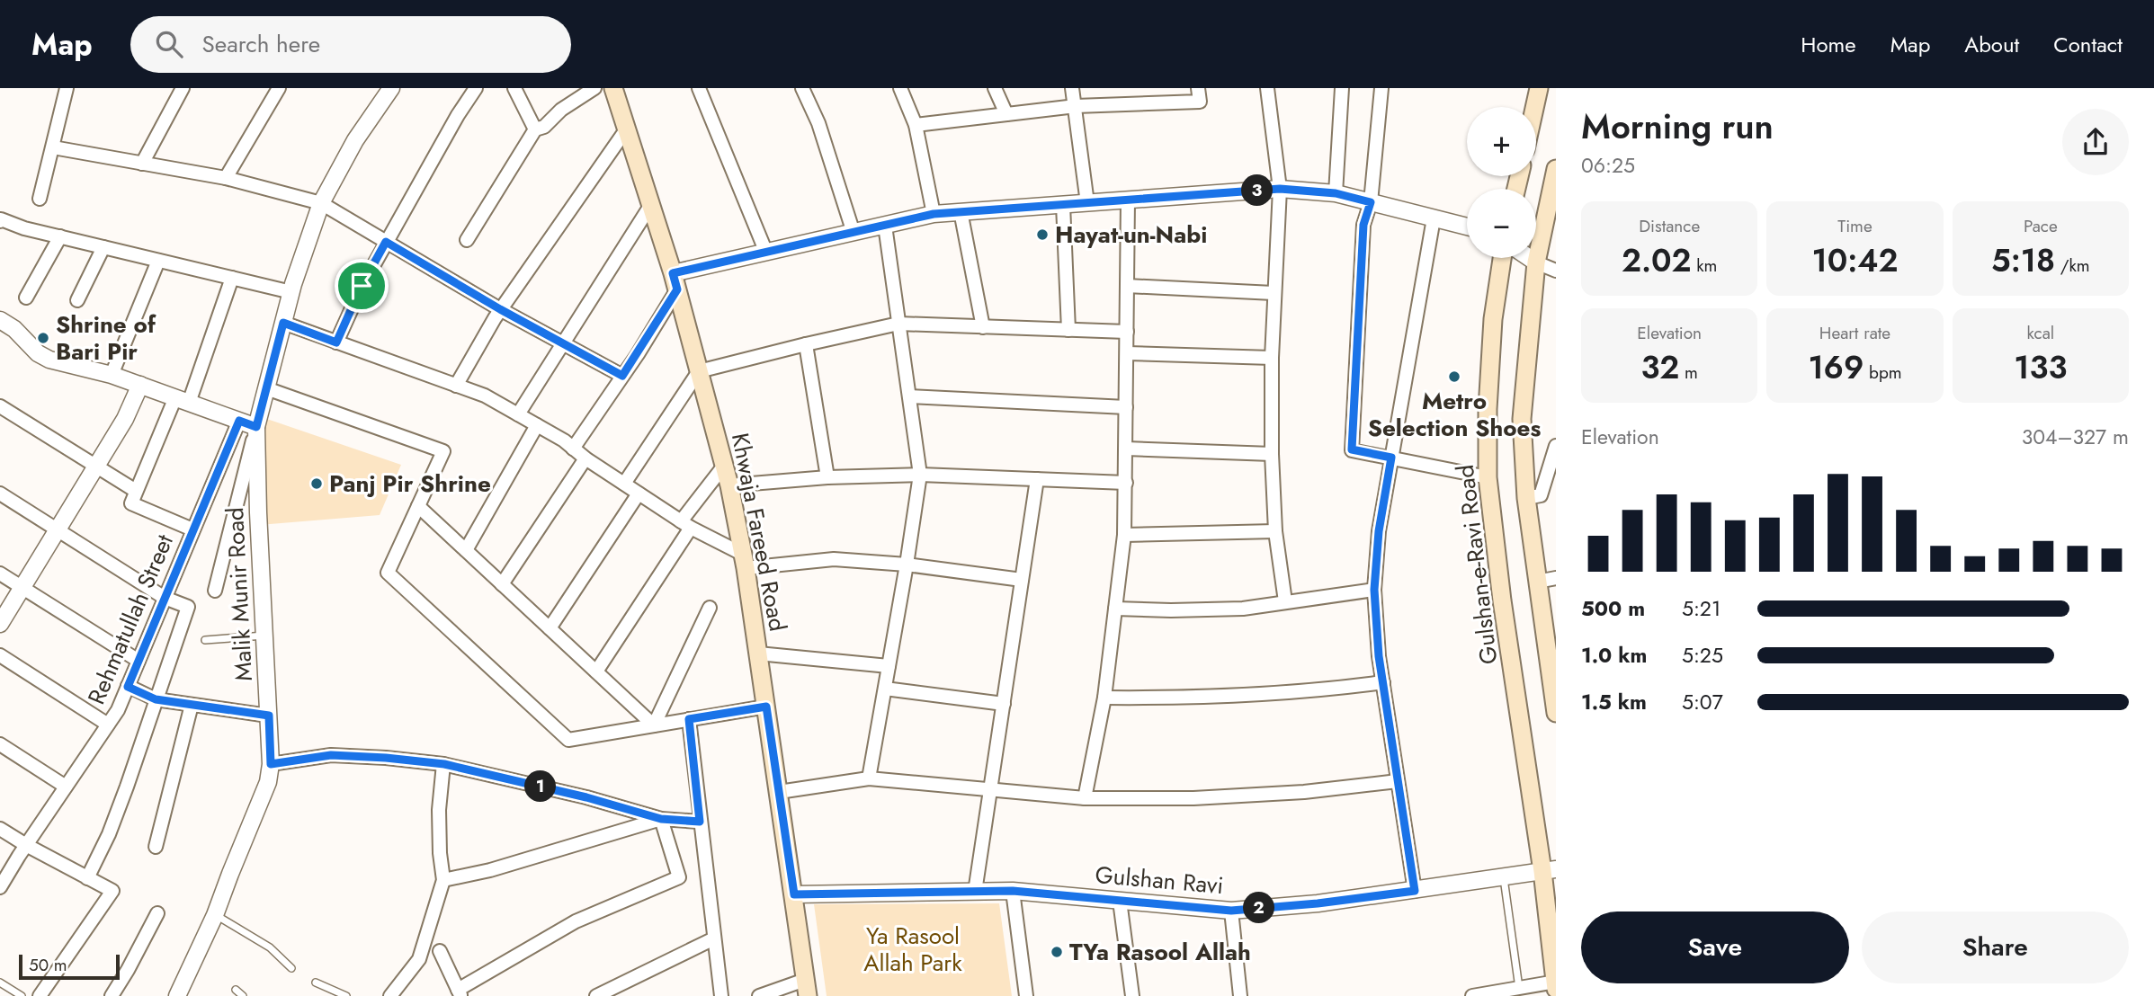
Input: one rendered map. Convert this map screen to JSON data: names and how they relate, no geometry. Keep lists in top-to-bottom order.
{
  "streets": {
    "main road": ["Khwaja Fareed Road", "Gulshan-e-Ravi Road"],
    "street": ["Malik Munir Road", "Rehmatullah Street", "Gulshan Ravi"]
  },
  "crossings": [
    ["Khwaja Fareed Road", "Gulshan Ravi"],
    ["Gulshan-e-Ravi Road", "Gulshan Ravi"]
  ],
  "parks": ["Ya Rasool Allah Park"],
  "places": [
    "Hayat-un-Nabi",
    "Shrine of Bari Pir",
    "Metro Selection Shoes",
    "Panj Pir Shrine",
    "TYa Rasool Allah"
  ],
  "scale_bar": "50 m",
  "page": {
    "header": "Map",
    "search": "Search here",
    "nav": [
      "Home",
      "Map",
      "About",
      "Contact"
    ],
    "heading": ["Morning run", "06:25"],
    "map_buttons": ["+", "−"],
    "pins": ["3", "1", "2"],
    "stats": [
      ["Distance", "2.02 km"],
      ["Time", "10:42"],
      ["Pace", "5:18 /km"],
      ["Elevation", "32 m"],
      ["Heart rate", "169 bpm"],
      ["kcal", "133"]
    ],
    "chart": ["Elevation", "304–327 m"],
    "list": [
      {
        "name": "500 m",
        "note": "5:21"
      },
      {
        "name": "1.0 km",
        "note": "5:25"
      },
      {
        "name": "1.5 km",
        "note": "5:07"
      }
    ],
    "buttons": ["Save", "Share"],
    "scale": "50 m"
  }
}
